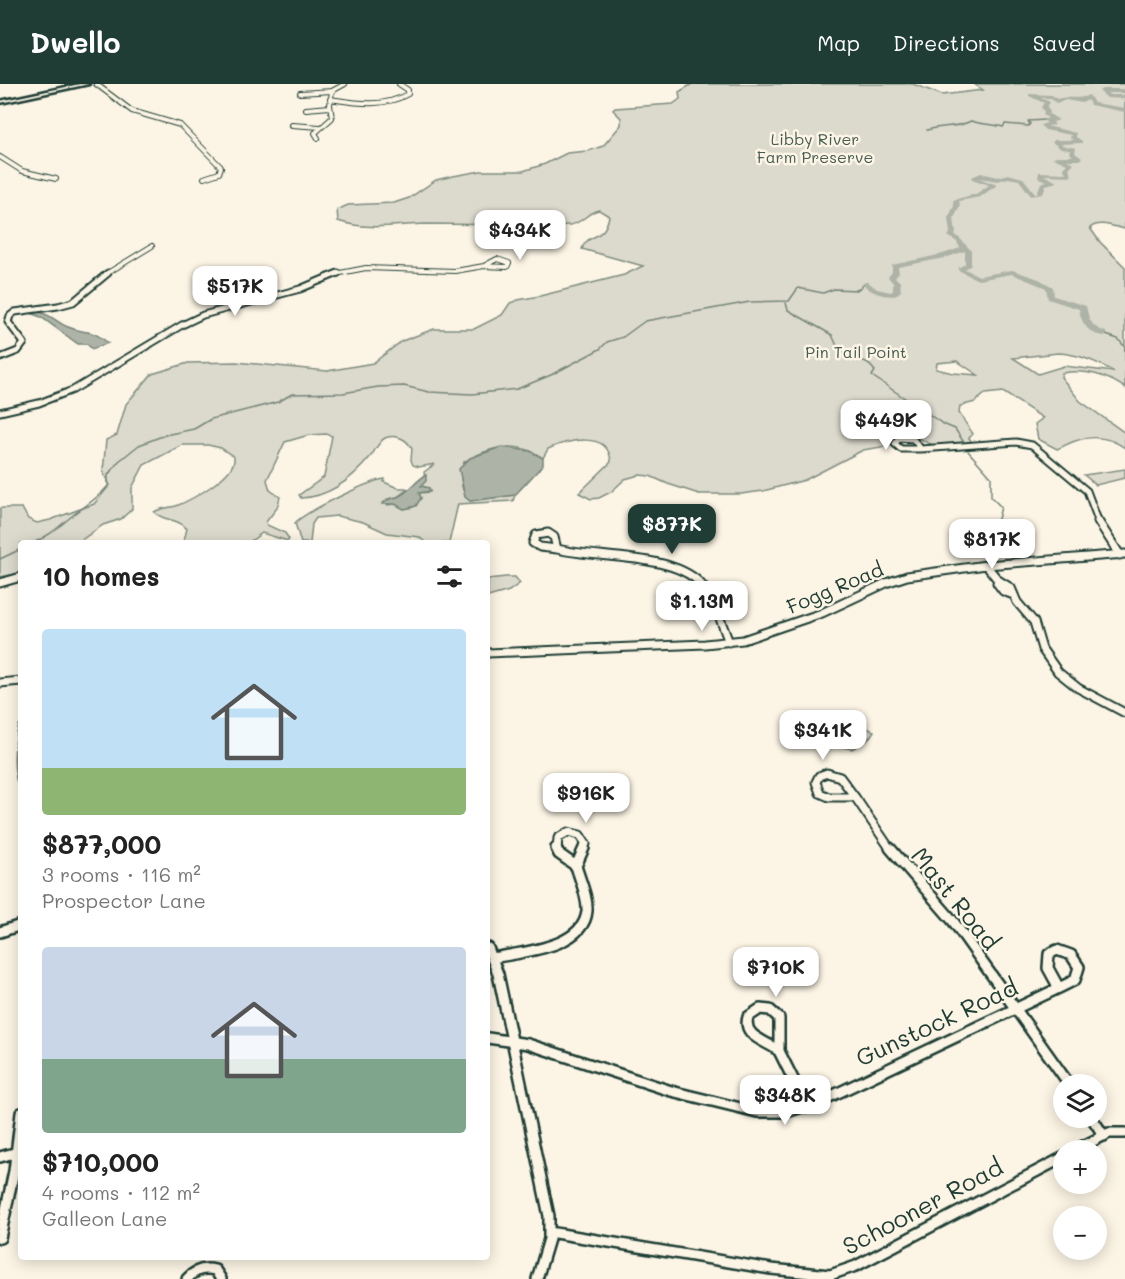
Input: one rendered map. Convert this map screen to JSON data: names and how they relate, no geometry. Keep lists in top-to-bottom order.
{
  "streets": {
    "street": [
      "Fogg Road",
      "Mast Road",
      "Gunstock Road",
      "Schooner Road"
    ]
  },
  "crossings": [
    ["Mast Road", "Gunstock Road"]
  ],
  "parks": ["Libby River Farm Preserve", "Pin Tail Point"],
  "page": {
    "header": "Dwello",
    "nav": ["Map", "Directions", "Saved"],
    "price": [
      "$434K",
      "$517K",
      "$449K",
      "$877K",
      "$817K",
      "$1.13M",
      "$341K",
      "$916K",
      "$710K",
      "$348K"
    ],
    "heading": "10 homes",
    "list": [
      {
        "name": "$877,000",
        "note": "3 rooms · 116 m² · Prospector Lane"
      },
      {
        "name": "$710,000",
        "note": "4 rooms · 112 m² · Galleon Lane"
      }
    ],
    "map_buttons": ["+", "−"]
  }
}
